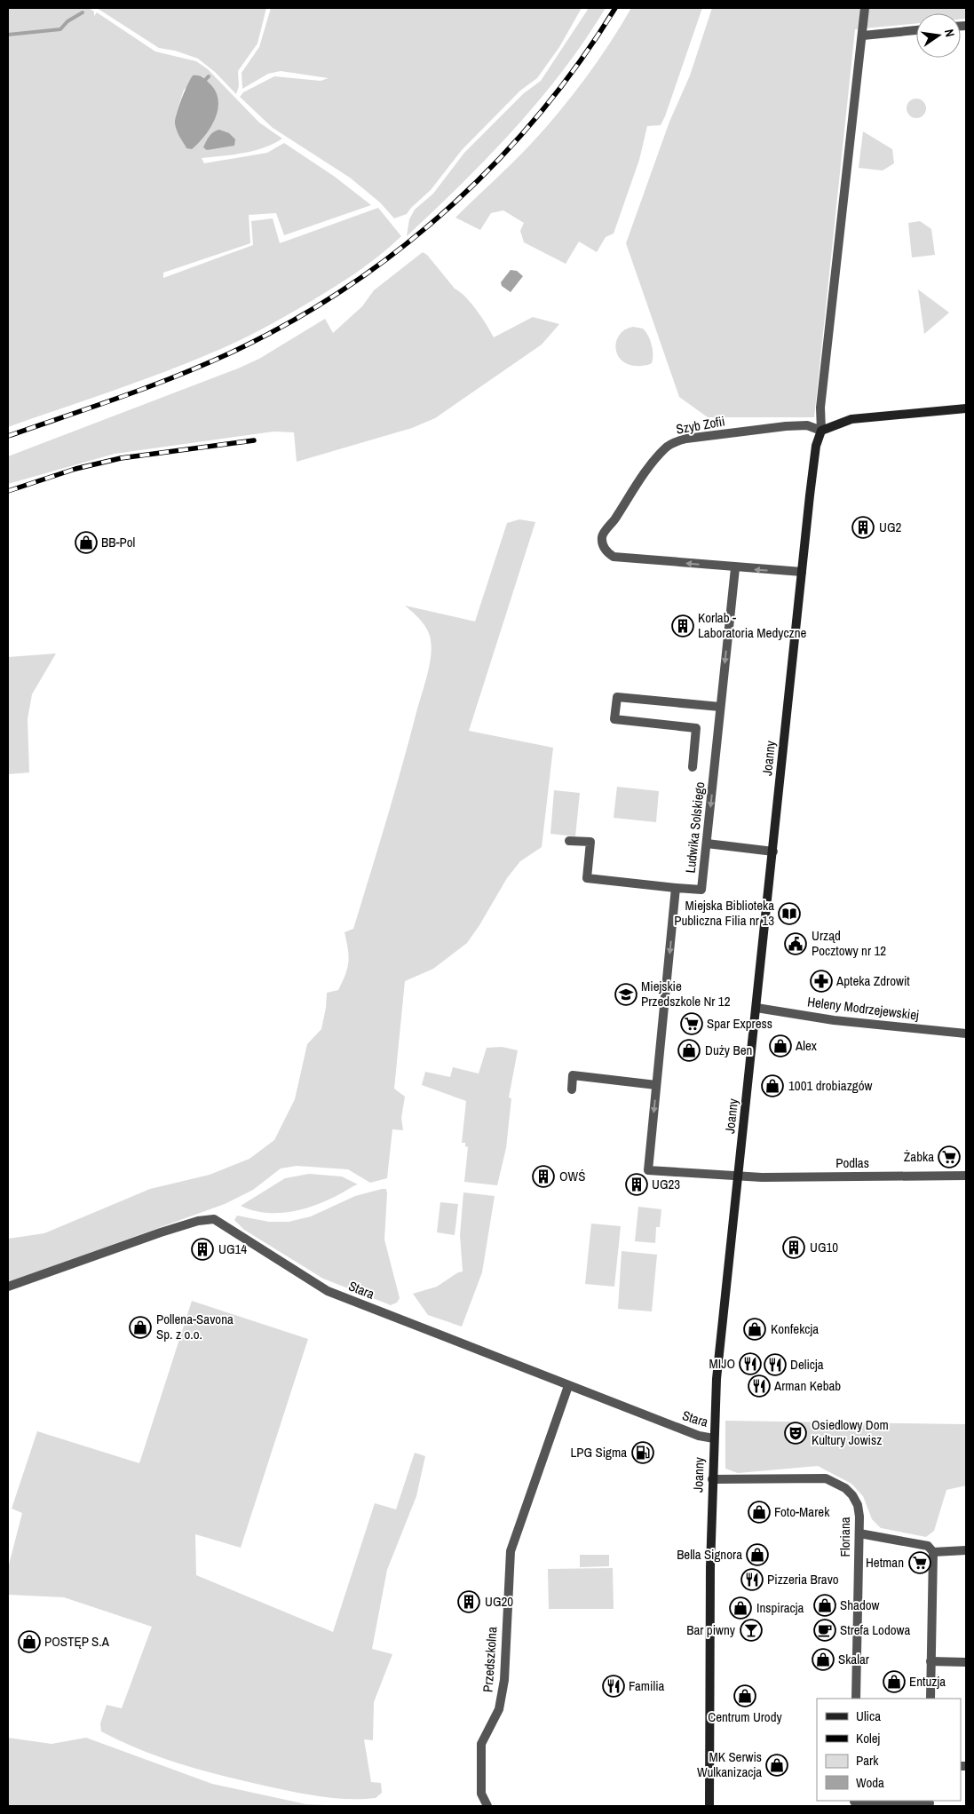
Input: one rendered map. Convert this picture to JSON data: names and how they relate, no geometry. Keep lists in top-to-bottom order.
{
  "streets": {
    "street": [
      "Szyb Zofii",
      "Joanny",
      "Ludwika Solskiego",
      "Heleny Modrzejewskiej",
      "Podlas",
      "Stara",
      "Floriana",
      "Przedszkolna"
    ]
  },
  "crossings": [
    ["Szyb Zofii", "Joanny"],
    ["Szyb Zofii", "Ludwika Solskiego"],
    ["Joanny", "Ludwika Solskiego"],
    ["Joanny", "Heleny Modrzejewskiej"],
    ["Joanny", "Podlas"],
    ["Joanny", "Stara"],
    ["Joanny", "Floriana"],
    ["Ludwika Solskiego", "Podlas"],
    ["Stara", "Przedszkolna"]
  ],
  "one_way": ["Ludwika Solskiego"],
  "places": {
    "building": [
      "UG2",
      "Korlab - Laboratoria Medyczne",
      "OWŚ",
      "UG23",
      "UG10",
      "UG14",
      "UG20"
    ],
    "shop": [
      "BB-Pol",
      "Alex",
      "Duży Ben",
      "1001 drobiazgów",
      "Pollena-Savona Sp. z o.o.",
      "Konfekcja",
      "Foto-Marek",
      "Bella Signora",
      "Shadow",
      "Inspiracja",
      "POSTĘP S.A",
      "Skalar",
      "Entuzja",
      "Centrum Urody",
      "MK Serwis Wulkanizacja"
    ],
    "library": ["Miejska Biblioteka Publiczna Filia nr 13"],
    "public building": ["Urząd Pocztowy nr 12"],
    "pharmacy": ["Apteka Zdrowit"],
    "school or university": ["Miejskie Przedszkole Nr 12"],
    "supermarket": ["Spar Express", "Żabka", "Hetman"],
    "restaurant": [
      "MIJO",
      "Delicja",
      "Arman Kebab",
      "Pizzeria Bravo",
      "Familia"
    ],
    "theatre": ["Osiedlowy Dom Kultury Jowisz"],
    "fuel station": ["LPG Sigma"],
    "bar": ["Bar piwny"],
    "cafe": ["Strefa Lodowa"]
  },
  "legend": [
    "Ulica",
    "Kolej",
    "Park",
    "Woda"
  ],
  "north": "right"
}
